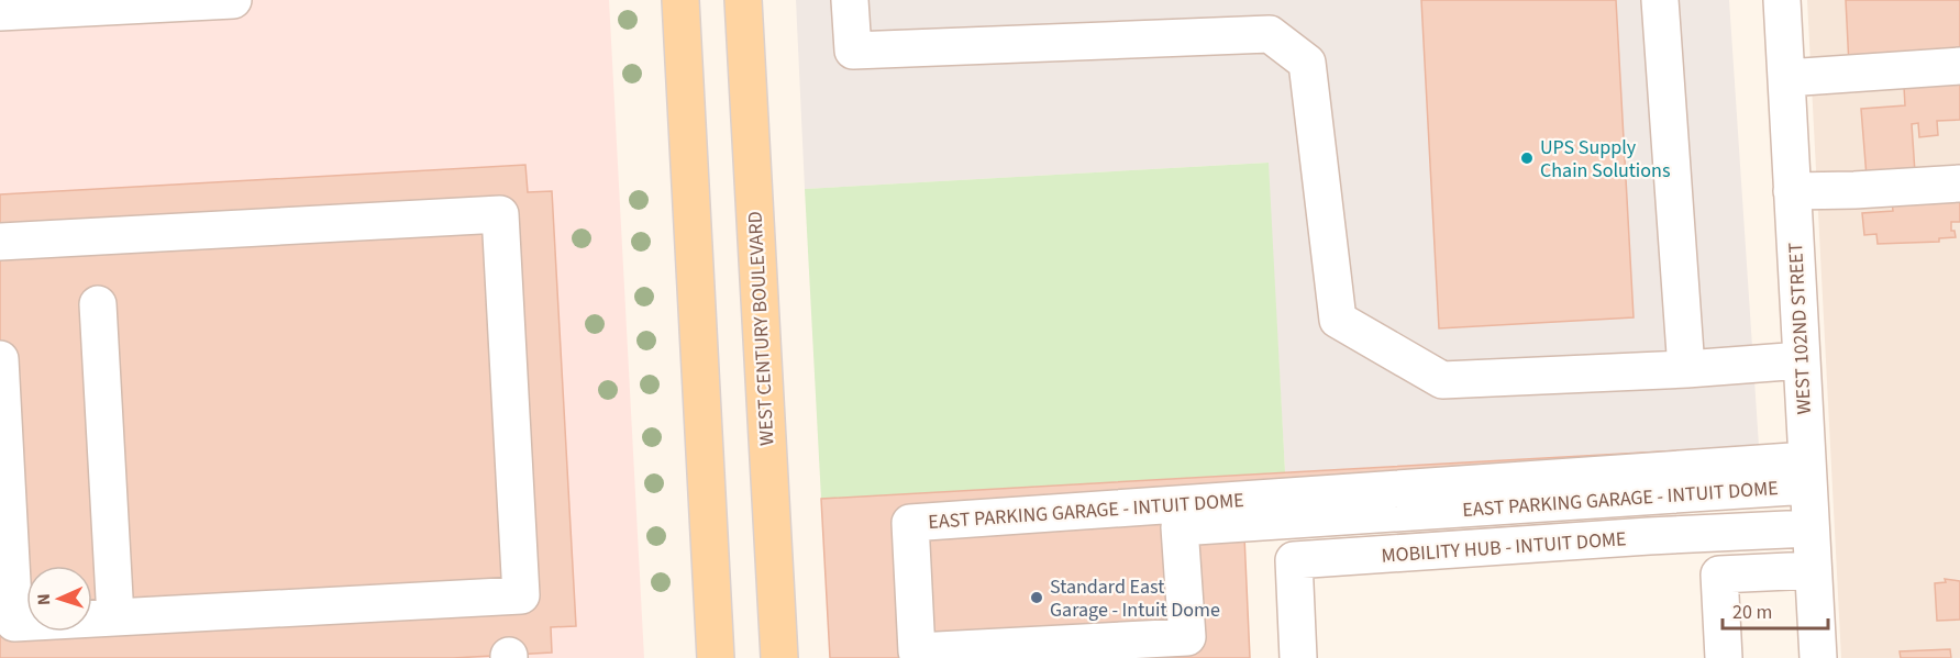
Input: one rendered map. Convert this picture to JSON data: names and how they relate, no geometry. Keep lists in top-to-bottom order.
{
  "streets": {
    "main road": ["WEST CENTURY BOULEVARD"],
    "street": ["WEST 102ND STREET", "EAST PARKING GARAGE - INTUIT DOME", "MOBILITY HUB - INTUIT DOME"]
  },
  "crossings": [
    ["WEST 102ND STREET", "EAST PARKING GARAGE - INTUIT DOME"],
    ["WEST 102ND STREET", "MOBILITY HUB - INTUIT DOME"]
  ],
  "places": ["UPS Supply Chain Solutions", "Standard East Garage - Intuit Dome"],
  "scale_bar": "20 m",
  "north": "left"
}
